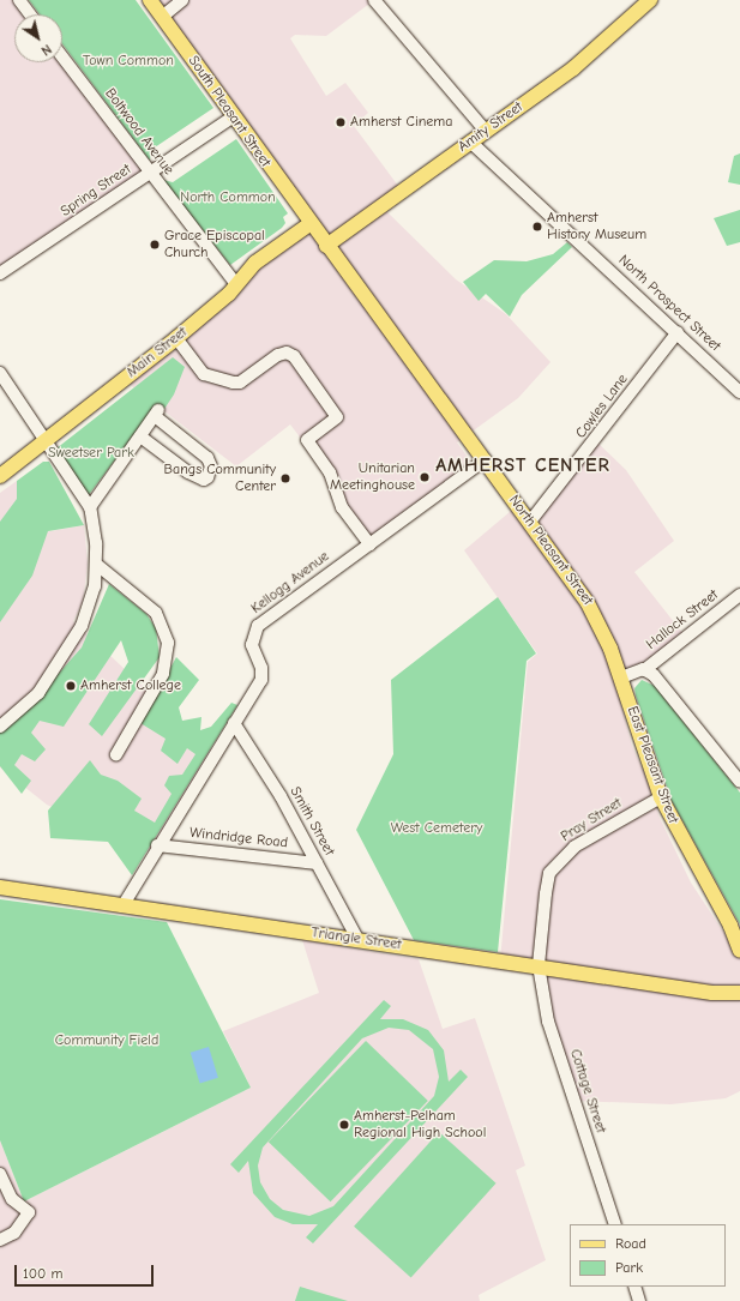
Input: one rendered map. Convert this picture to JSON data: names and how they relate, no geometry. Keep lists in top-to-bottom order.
{
  "streets": {
    "main road": [
      "South Pleasant Street",
      "Amity Street",
      "Main Street",
      "North Pleasant Street",
      "East Pleasant Street",
      "Triangle Street"
    ],
    "street": [
      "Boltwood Avenue",
      "Spring Street",
      "North Prospect Street",
      "Cowles Lane",
      "Kellogg Avenue",
      "Hallock Street",
      "Pray Street",
      "Smith Street",
      "Windridge Road",
      "Cottage Street"
    ]
  },
  "crossings": [
    ["South Pleasant Street", "Spring Street"],
    ["South Pleasant Street", "Main Street"],
    ["South Pleasant Street", "North Pleasant Street"],
    ["Amity Street", "North Prospect Street"],
    ["Amity Street", "North Pleasant Street"],
    ["Boltwood Avenue", "Spring Street"],
    ["Boltwood Avenue", "Main Street"],
    ["North Prospect Street", "Cowles Lane"],
    ["Main Street", "North Pleasant Street"],
    ["Cowles Lane", "North Pleasant Street"],
    ["North Pleasant Street", "Kellogg Avenue"],
    ["North Pleasant Street", "East Pleasant Street"],
    ["Kellogg Avenue", "Smith Street"],
    ["Kellogg Avenue", "Windridge Road"],
    ["Kellogg Avenue", "Triangle Street"],
    ["East Pleasant Street", "Pray Street"],
    ["Pray Street", "Triangle Street"],
    ["Pray Street", "Cottage Street"],
    ["Smith Street", "Windridge Road"],
    ["Smith Street", "Triangle Street"],
    ["Triangle Street", "Cottage Street"]
  ],
  "districts": ["AMHERST CENTER"],
  "parks": [
    "Town Common",
    "North Common",
    "Sweetser Park",
    "West Cemetery",
    "Community Field"
  ],
  "places": [
    "Amherst Cinema",
    "Amherst History Museum",
    "Grace Episcopal Church",
    "Unitarian Meetinghouse",
    "Bangs Community Center",
    "Amherst College",
    "Amherst-Pelham Regional High School"
  ],
  "legend": ["Road", "Park"],
  "scale_bar": "100 m",
  "north": "bottom right"
}
